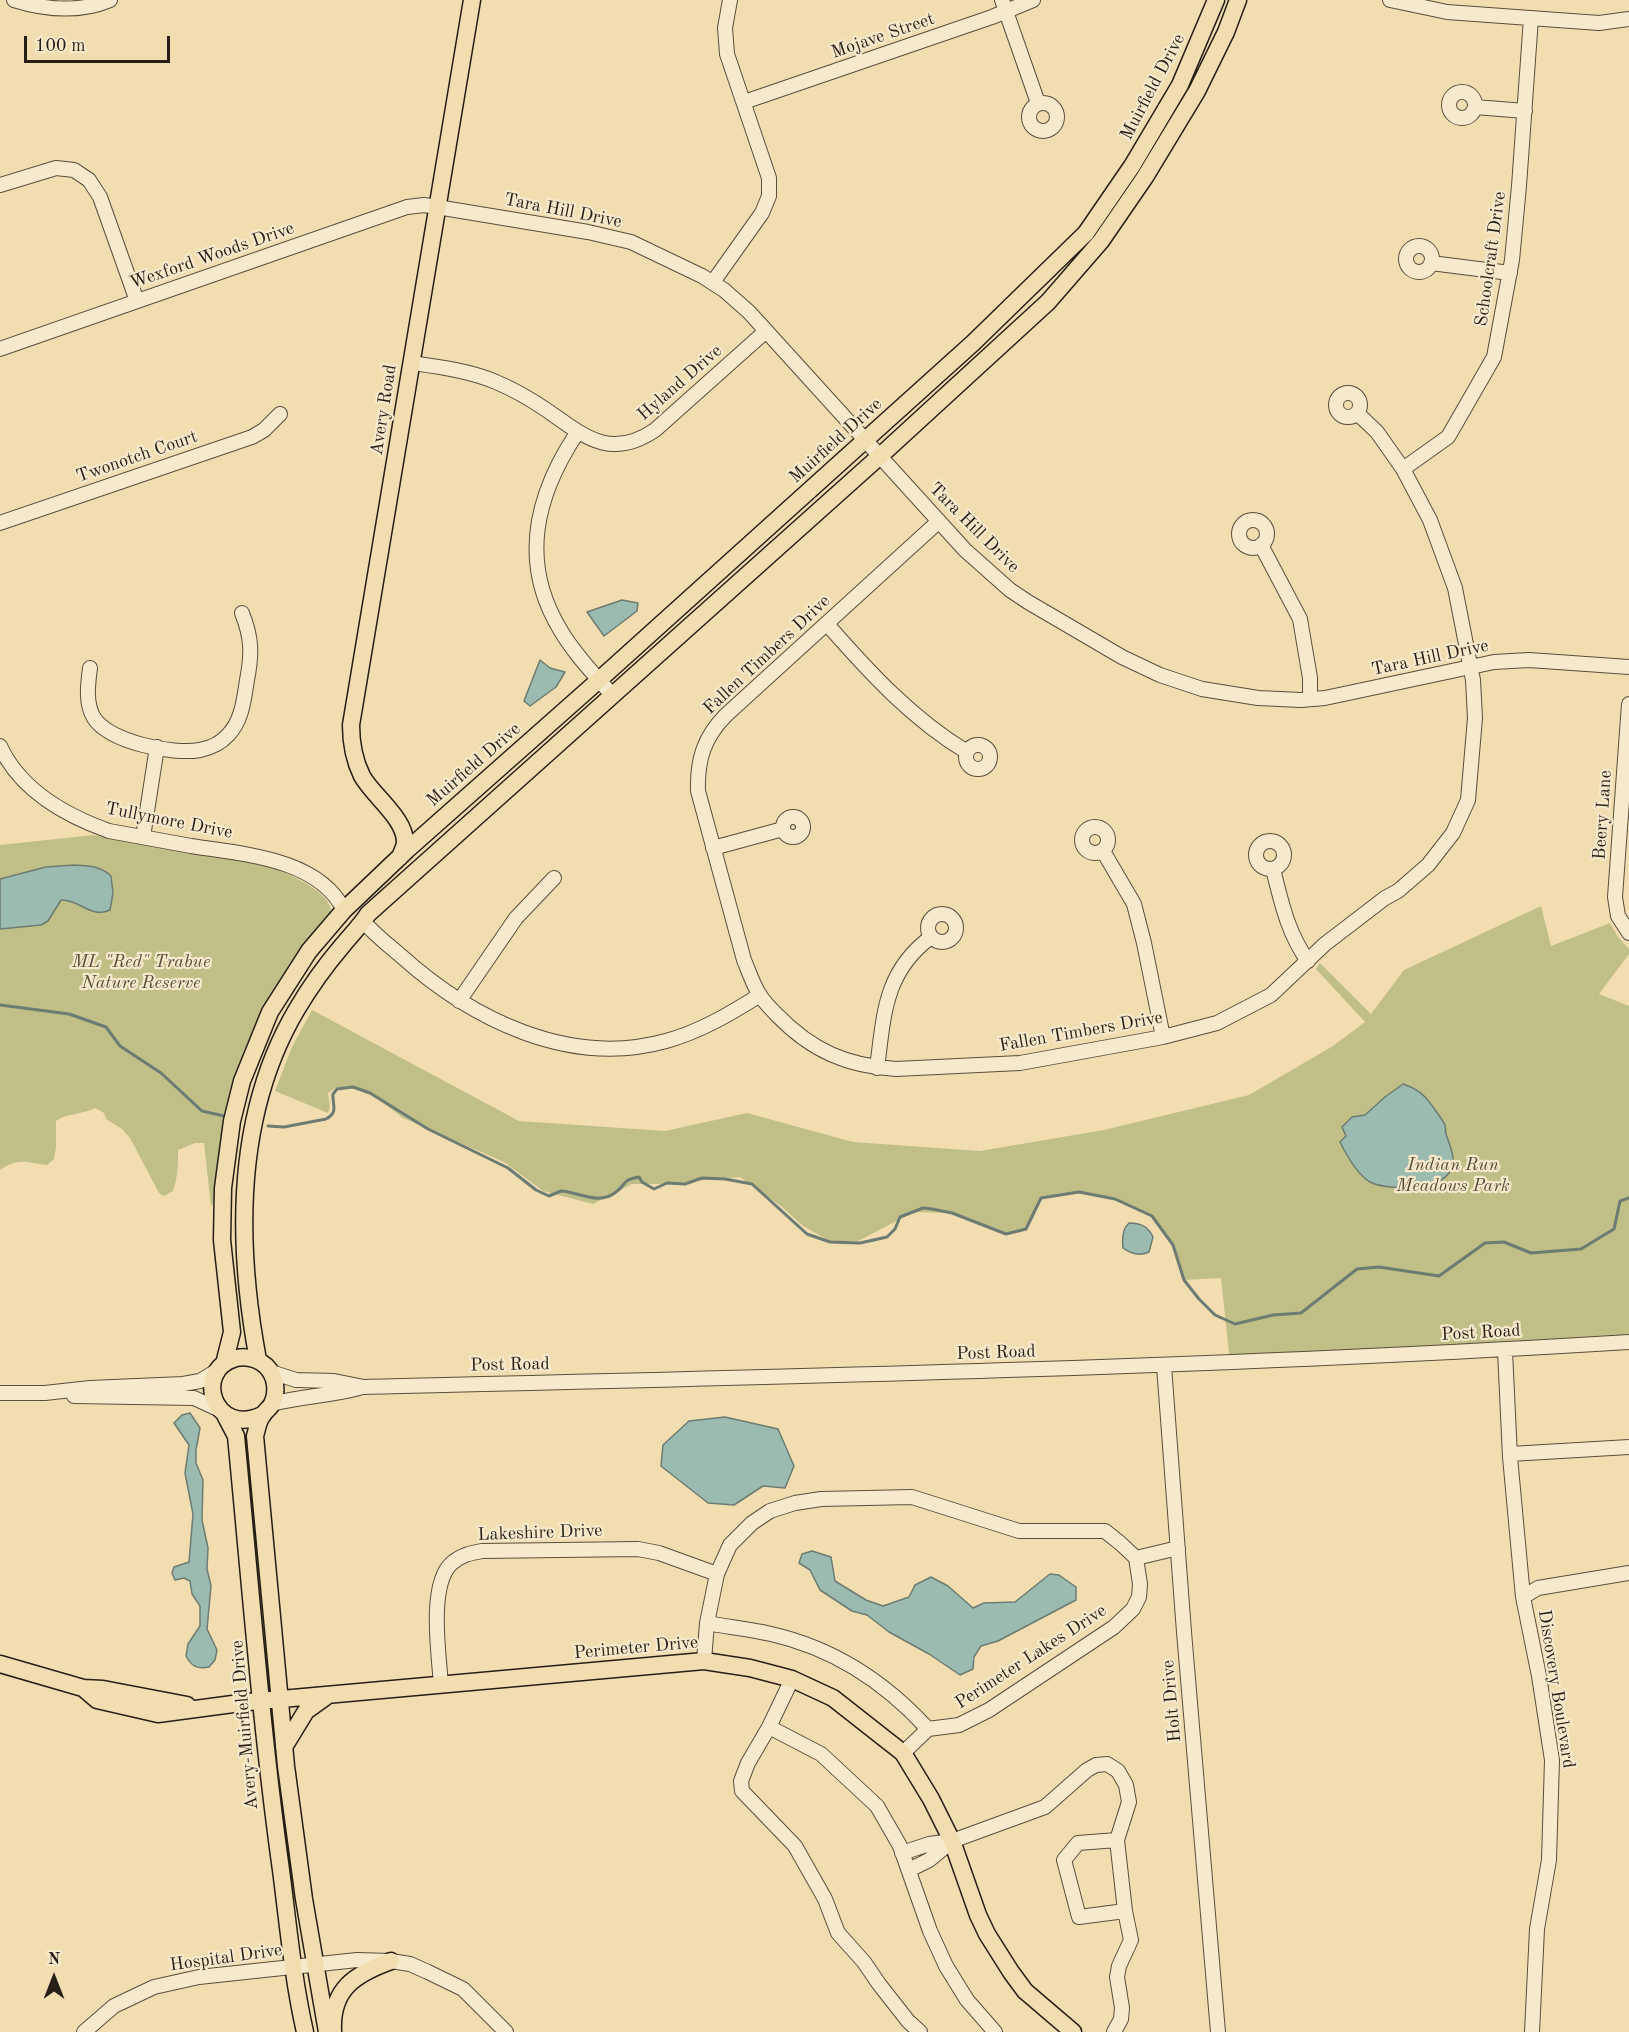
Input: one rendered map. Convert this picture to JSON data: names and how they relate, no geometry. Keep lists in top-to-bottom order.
{
  "streets": {
    "main road": [
      "Muirfield Drive",
      "Avery Road",
      "Perimeter Drive",
      "Avery-Muirfield Drive"
    ],
    "street": [
      "Mojave Street",
      "Tara Hill Drive",
      "Wexford Woods Drive",
      "Schoolcraft Drive",
      "Hyland Drive",
      "Twonotch Court",
      "Fallen Timbers Drive",
      "Beery Lane",
      "Tullymore Drive",
      "Post Road",
      "Lakeshire Drive",
      "Perimeter Lakes Drive",
      "Discovery Boulevard",
      "Holt Drive",
      "Hospital Drive"
    ]
  },
  "crossings": [
    ["Muirfield Drive", "Tara Hill Drive"],
    ["Muirfield Drive", "Avery Road"],
    ["Tara Hill Drive", "Wexford Woods Drive"],
    ["Tara Hill Drive", "Hyland Drive"],
    ["Tara Hill Drive", "Avery Road"],
    ["Tara Hill Drive", "Fallen Timbers Drive"],
    ["Wexford Woods Drive", "Avery Road"],
    ["Schoolcraft Drive", "Fallen Timbers Drive"],
    ["Hyland Drive", "Avery Road"],
    ["Post Road", "Discovery Boulevard"],
    ["Post Road", "Holt Drive"],
    ["Post Road", "Avery-Muirfield Drive"],
    ["Lakeshire Drive", "Perimeter Drive"],
    ["Perimeter Drive", "Avery-Muirfield Drive"],
    ["Avery-Muirfield Drive", "Hospital Drive"]
  ],
  "parks": ["ML \"Red\" Trabue Nature Reserve", "Indian Run Meadows Park"],
  "scale_bar": "100 m",
  "north": "top"
}
